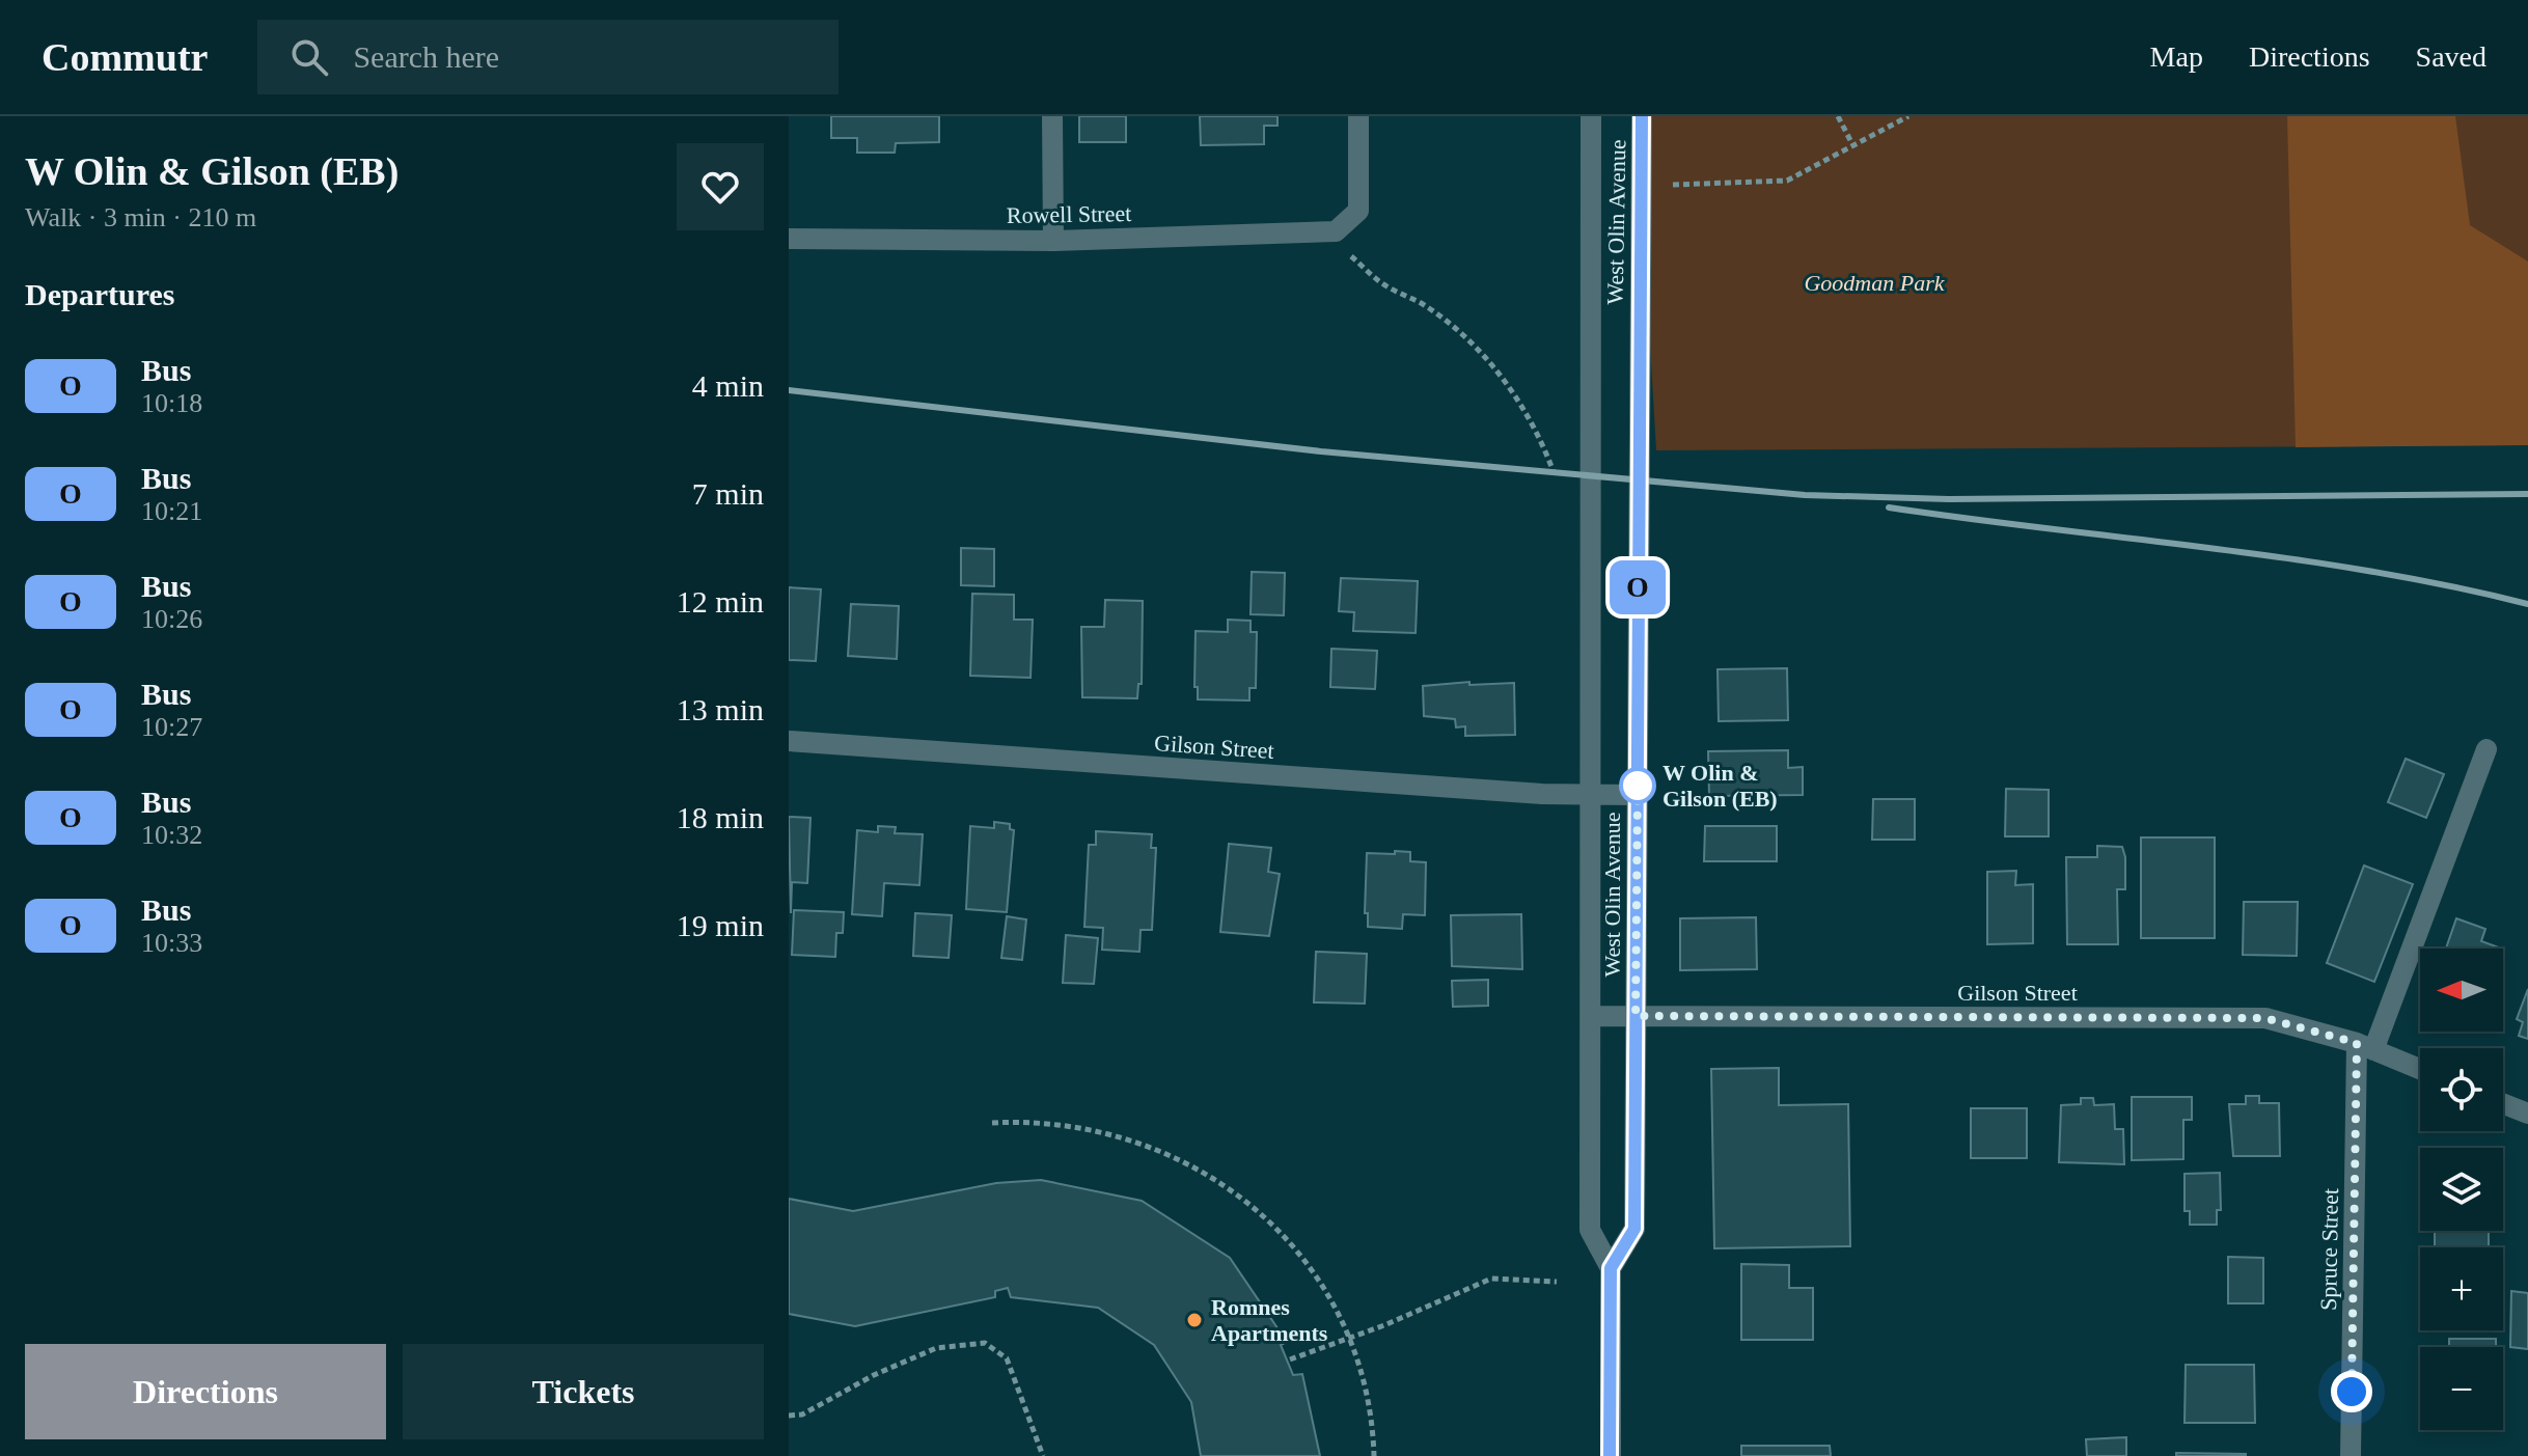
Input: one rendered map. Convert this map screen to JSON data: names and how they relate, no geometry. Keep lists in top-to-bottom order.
{
  "streets": {
    "street": [
      "Rowell Street",
      "West Olin Avenue",
      "Gilson Street",
      "Spruce Street"
    ]
  },
  "crossings": [
    ["West Olin Avenue", "Gilson Street"],
    ["Gilson Street", "Spruce Street"]
  ],
  "parks": ["Goodman Park"],
  "places": ["W Olin & Gilson (EB)", "Romnes Apartments"],
  "lines": ["bus line O"],
  "north": "left",
  "page": {
    "header": "Commutr",
    "search": "Search here",
    "nav": ["Map", "Directions", "Saved"],
    "heading": [
      ["W Olin & Gilson (EB)", "Walk · 3 min · 210 m"],
      "Departures"
    ],
    "on_map": "O",
    "list": [
      {
        "mark": "O",
        "name": "Bus",
        "note": "10:18",
        "value": "4 min"
      },
      {
        "mark": "O",
        "name": "Bus",
        "note": "10:21",
        "value": "7 min"
      },
      {
        "mark": "O",
        "name": "Bus",
        "note": "10:26",
        "value": "12 min"
      },
      {
        "mark": "O",
        "name": "Bus",
        "note": "10:27",
        "value": "13 min"
      },
      {
        "mark": "O",
        "name": "Bus",
        "note": "10:32",
        "value": "18 min"
      },
      {
        "mark": "O",
        "name": "Bus",
        "note": "10:33",
        "value": "19 min"
      }
    ],
    "map_buttons": ["+", "−"],
    "buttons": ["Directions", "Tickets"]
  }
}
